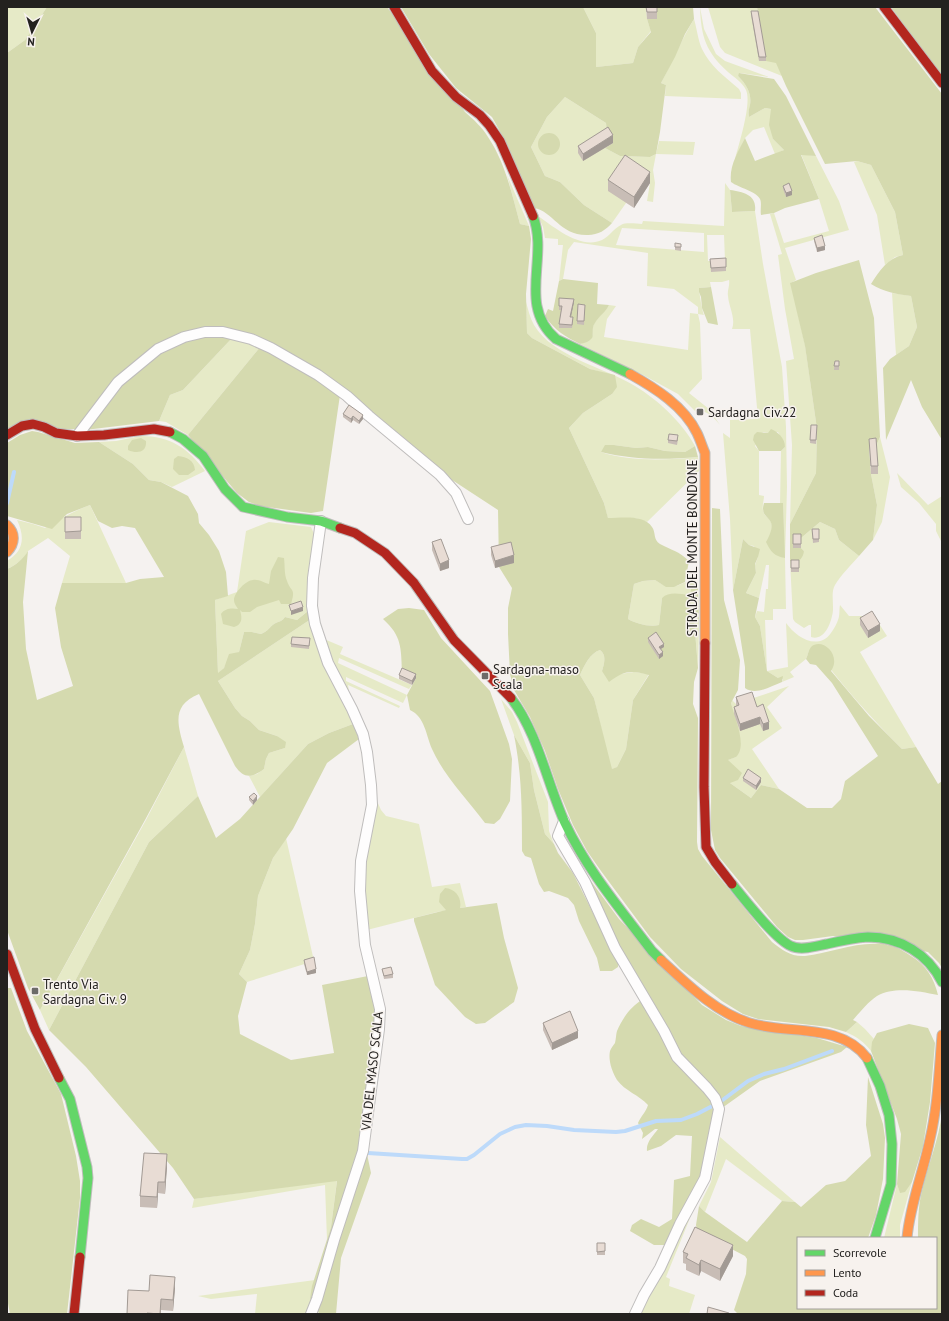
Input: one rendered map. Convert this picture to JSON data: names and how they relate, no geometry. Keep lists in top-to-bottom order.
{
  "streets": {
    "street": ["STRADA DEL MONTE BONDONE", "VIA DEL MASO SCALA"]
  },
  "places": {
    "transit": ["Sardagna Civ.22", "Sardagna-maso Scala", "Trento Via Sardagna Civ. 9"]
  },
  "legend": ["Scorrevole", "Lento", "Coda"],
  "north": "bottom"
}
